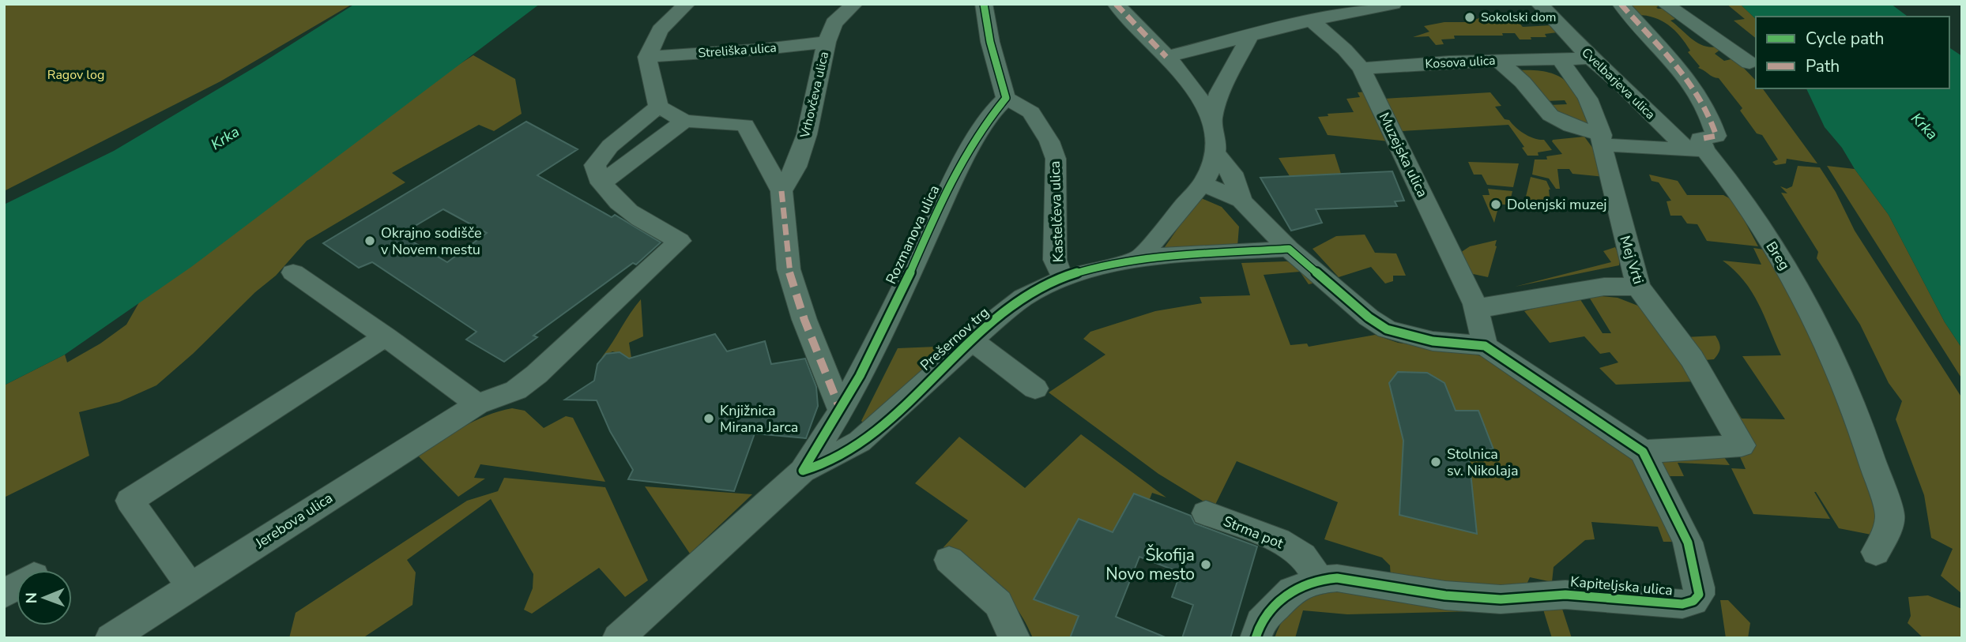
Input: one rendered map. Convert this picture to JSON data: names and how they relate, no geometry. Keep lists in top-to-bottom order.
{
  "streets": {
    "street": [
      "Streliška ulica",
      "Kosova ulica",
      "Cvelbarjeva ulica",
      "Vrhovčeva ulica",
      "Muzejska ulica",
      "Kastelčeva ulica",
      "Rozmanova ulica",
      "Breg",
      "Mej Vrti",
      "Prešernov trg",
      "Jerebova ulica",
      "Strma pot",
      "Kapiteljska ulica"
    ]
  },
  "crossings": [
    ["Streliška ulica", "Vrhovčeva ulica"],
    ["Kosova ulica", "Cvelbarjeva ulica"],
    ["Kosova ulica", "Muzejska ulica"],
    ["Kosova ulica", "Mej Vrti"],
    ["Cvelbarjeva ulica", "Breg"],
    ["Muzejska ulica", "Kapiteljska ulica"],
    ["Kastelčeva ulica", "Rozmanova ulica"],
    ["Kastelčeva ulica", "Prešernov trg"],
    ["Rozmanova ulica", "Prešernov trg"],
    ["Mej Vrti", "Kapiteljska ulica"],
    ["Strma pot", "Kapiteljska ulica"]
  ],
  "water": ["Krka"],
  "parks": ["Ragov log"],
  "places": [
    "Sokolski dom",
    "Dolenjski muzej",
    "Okrajno sodišče v Novem mestu",
    "Knjižnica Mirana Jarca",
    "Stolnica sv. Nikolaja",
    "Škofija Novo mesto"
  ],
  "legend": ["Cycle path", "Path"],
  "north": "left"
}
